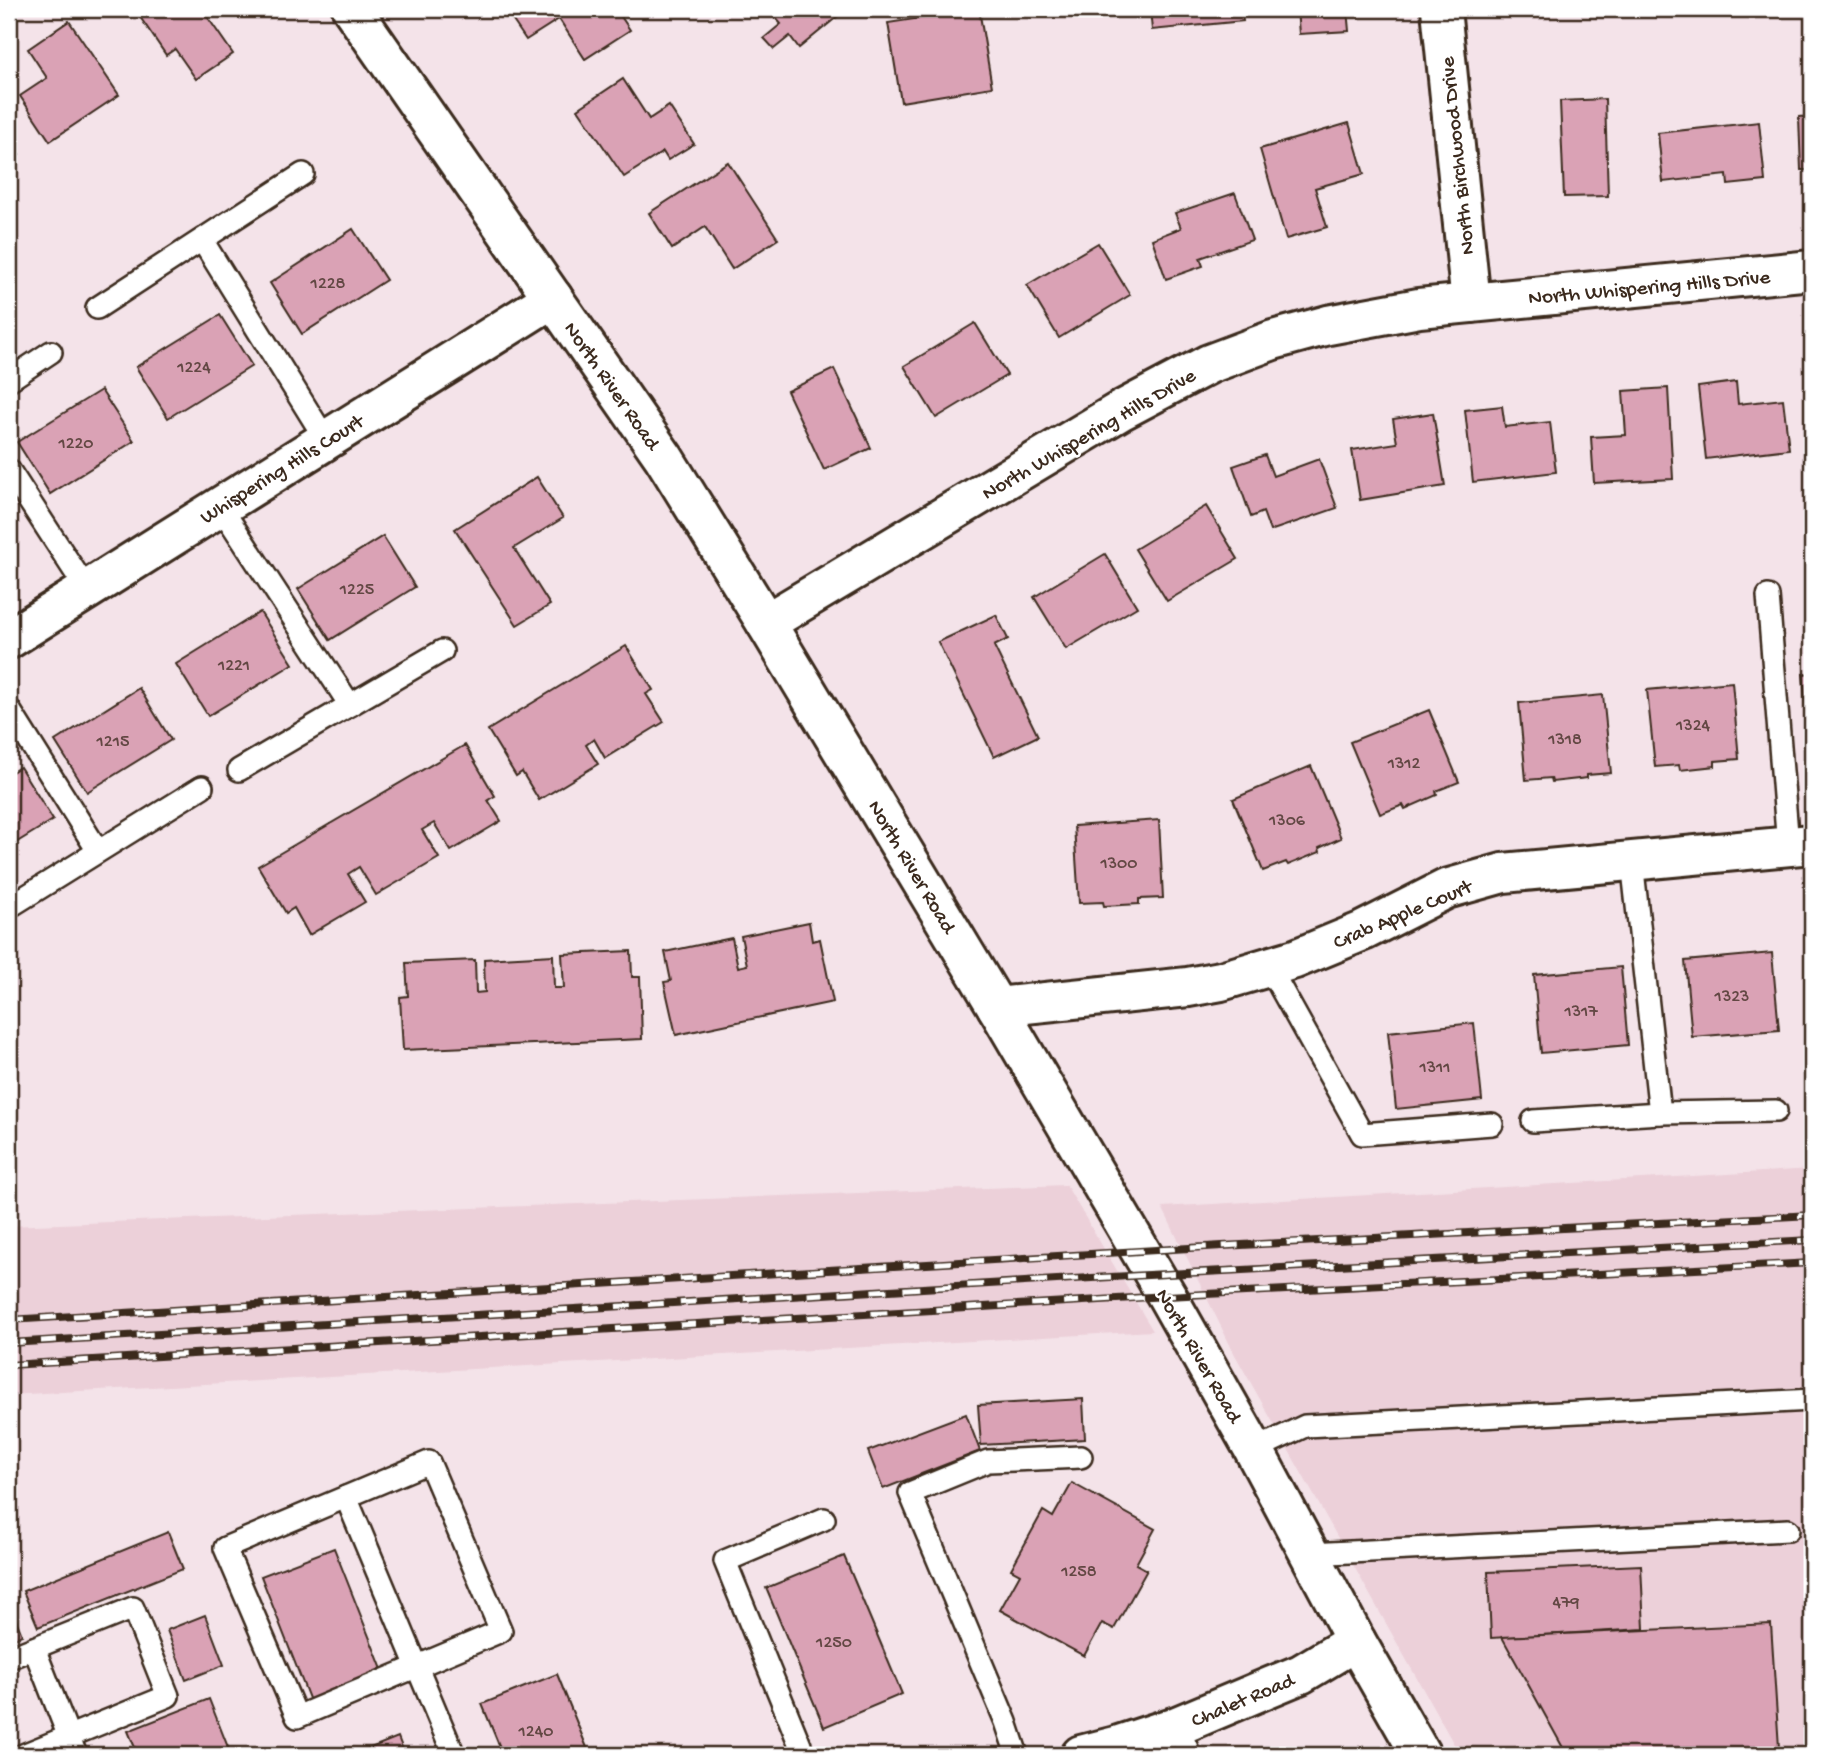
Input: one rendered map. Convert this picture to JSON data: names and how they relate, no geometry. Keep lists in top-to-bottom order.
{
  "streets": {
    "street": [
      "North Birchwood Drive",
      "North Whispering Hills Drive",
      "North River Road",
      "Whispering Hills Court",
      "Crab Apple Court",
      "Chalet Road"
    ]
  },
  "crossings": [
    ["North Birchwood Drive", "North Whispering Hills Drive"],
    ["North Whispering Hills Drive", "North River Road"],
    ["North River Road", "Whispering Hills Court"],
    ["North River Road", "Crab Apple Court"],
    ["North River Road", "Chalet Road"]
  ],
  "house_numbers": [
    "1228",
    "1224",
    "1220",
    "1225",
    "1221",
    "1324",
    "1318",
    "1215",
    "1312",
    "1306",
    "1300",
    "1323",
    "1317",
    "1311",
    "1258",
    "479",
    "1250",
    "1240"
  ]
}
